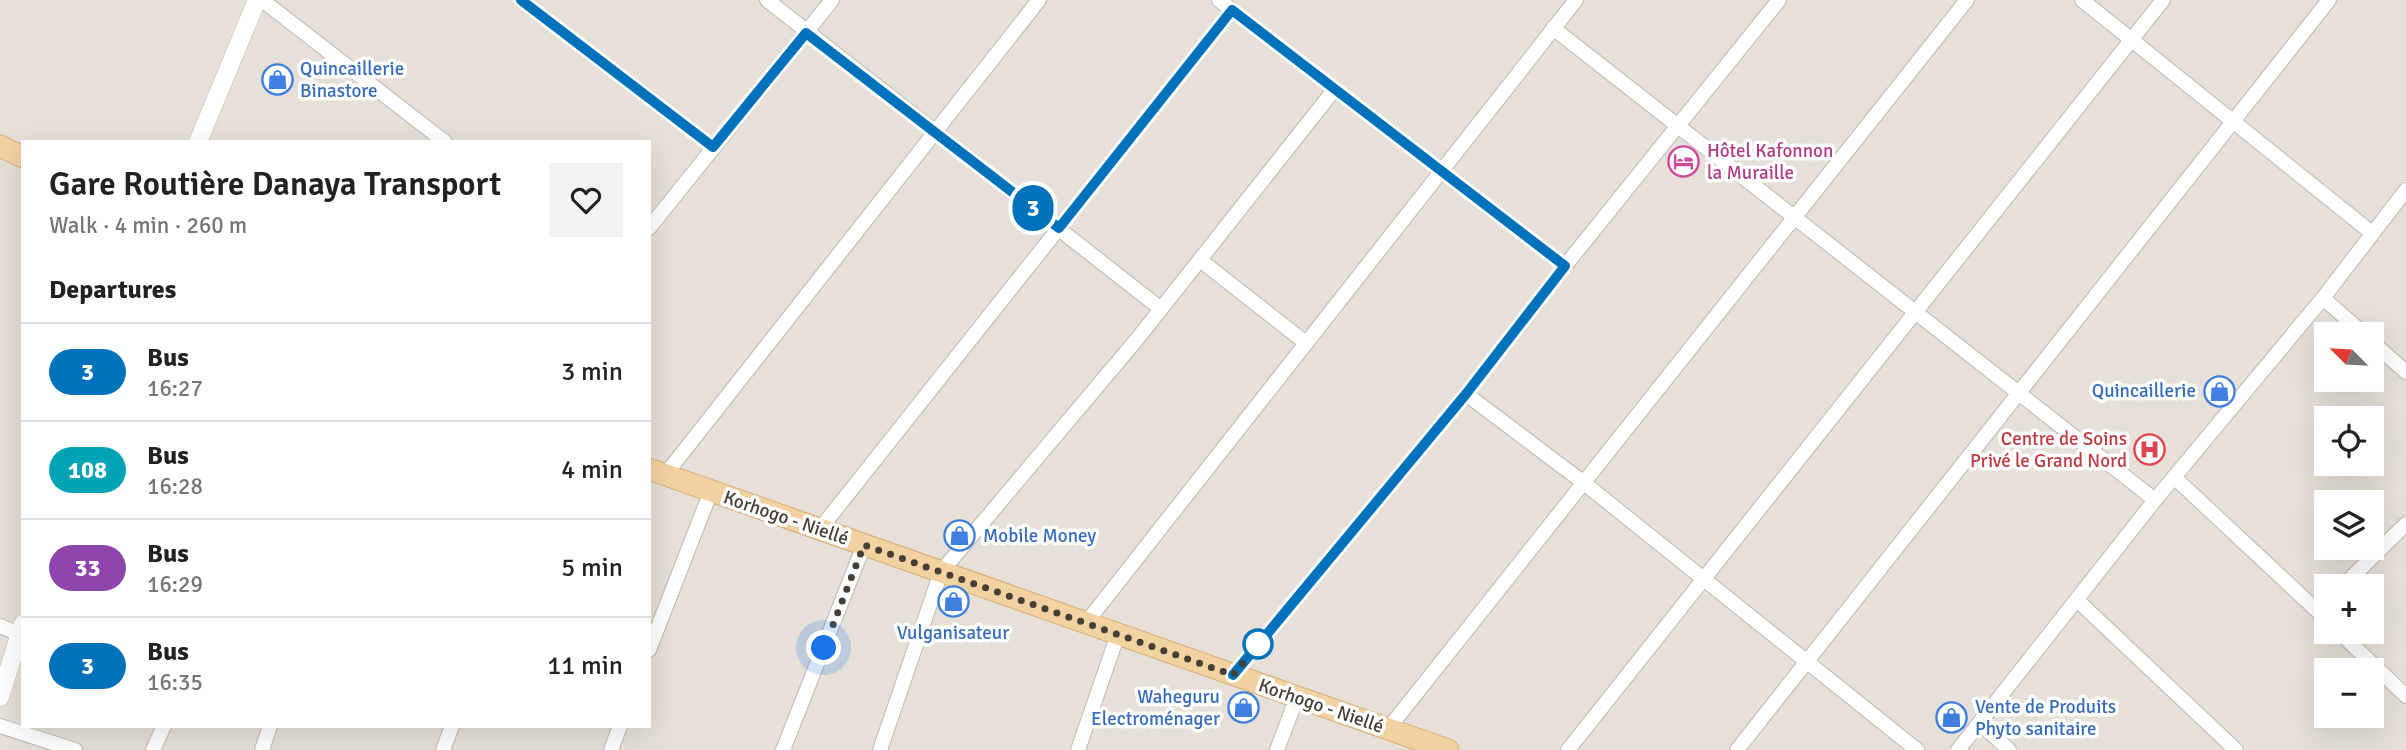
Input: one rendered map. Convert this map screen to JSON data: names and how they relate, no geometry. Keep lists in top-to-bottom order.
{
  "streets": {
    "main road": ["Korhogo - Niellé"]
  },
  "places": {
    "shop": [
      "Quincaillerie Binastore",
      "Quincaillerie",
      "Mobile Money",
      "Vulganisateur",
      "Waheguru Electroménager",
      "Vente de Produits Phyto sanitaire"
    ],
    "hotel": ["Hôtel Kafonnon la Muraille"],
    "hospital": ["Centre de Soins Privé le Grand Nord"]
  },
  "lines": ["bus line 3"],
  "north": "top left",
  "page": {
    "on_map": "3",
    "heading": [
      ["Gare Routière Danaya Transport", "Walk · 4 min · 260 m"],
      "Departures"
    ],
    "map_buttons": ["+", "−"],
    "list": [
      {
        "mark": "3",
        "name": "Bus",
        "note": "16:27",
        "value": "3 min"
      },
      {
        "mark": "108",
        "name": "Bus",
        "note": "16:28",
        "value": "4 min"
      },
      {
        "mark": "33",
        "name": "Bus",
        "note": "16:29",
        "value": "5 min"
      },
      {
        "mark": "3",
        "name": "Bus",
        "note": "16:35",
        "value": "11 min"
      }
    ]
  }
}
